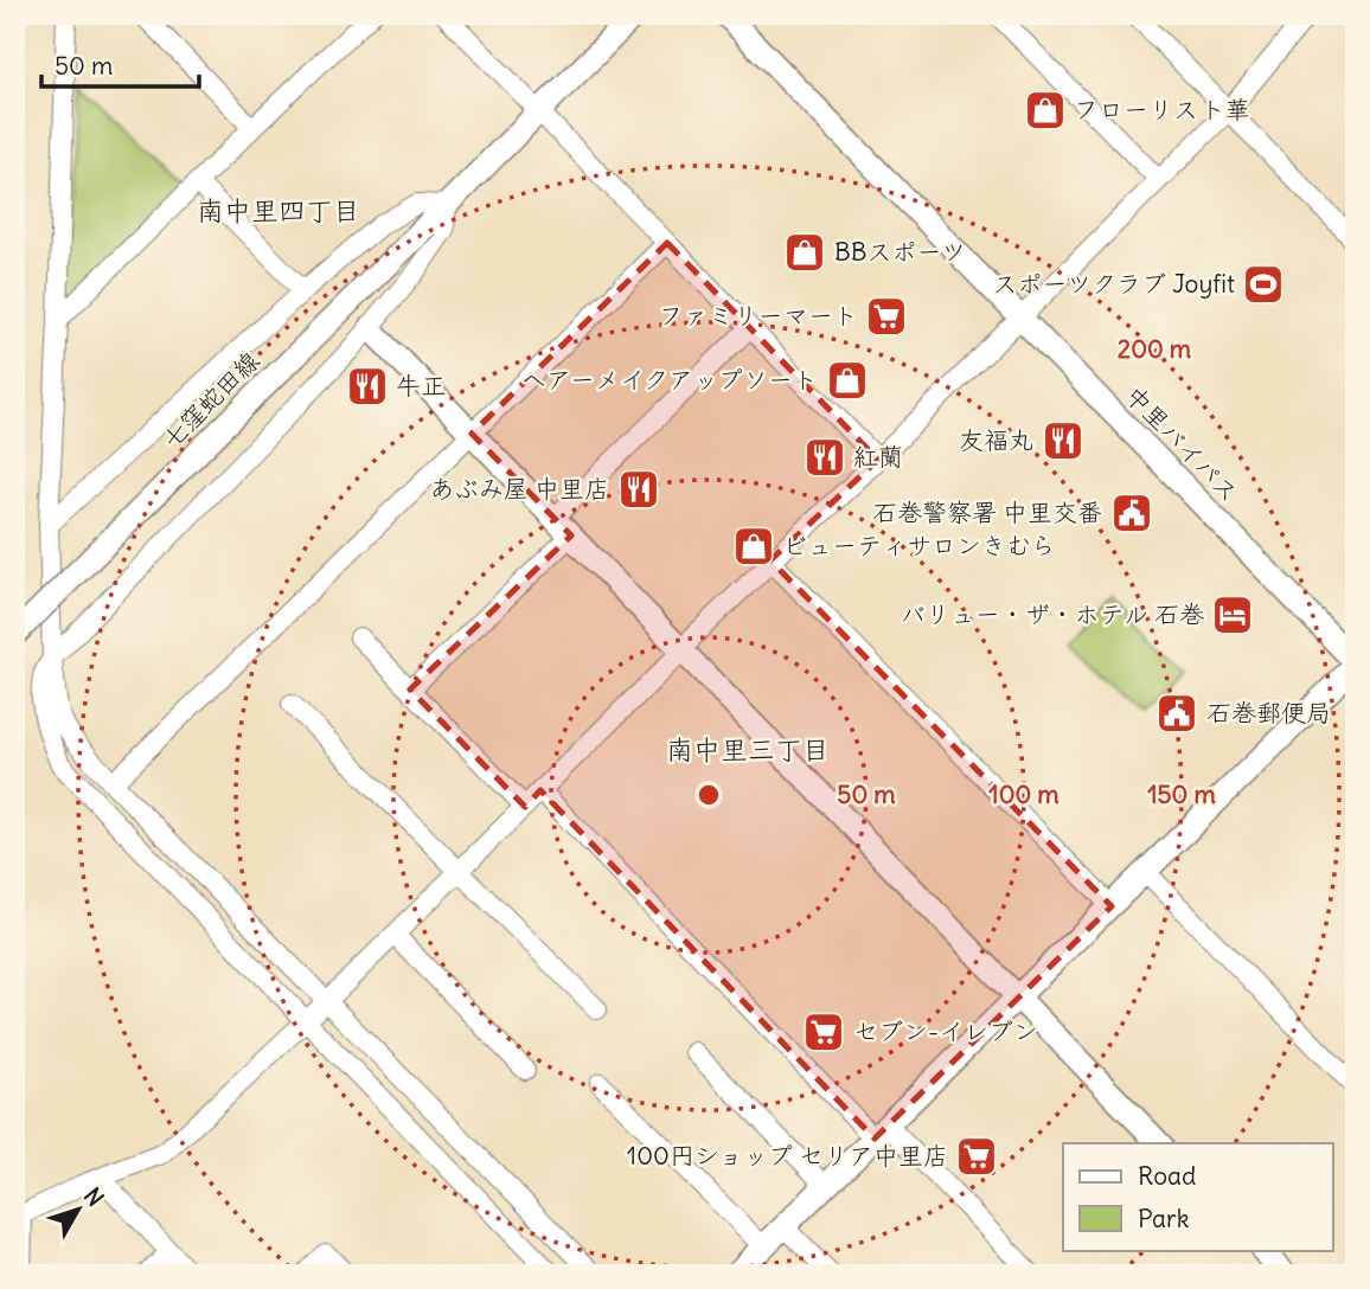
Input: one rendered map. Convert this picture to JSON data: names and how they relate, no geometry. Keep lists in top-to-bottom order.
{
  "streets": {
    "street": ["七窪蛇田線", "中里バイパス"]
  },
  "districts": ["南中里四丁目", "南中里三丁目"],
  "places": {
    "shop": [
      "フローリスト華",
      "BBスポーツ",
      "ヘアーメイクアップソート",
      "ビューティサロンきむら"
    ],
    "sports": ["スポーツクラブ Joyfit"],
    "supermarket": ["ファミリーマート", "セブン-イレブン", "100円ショップ セリア中里店"],
    "restaurant": [
      "牛正",
      "友福丸",
      "紅蘭",
      "あぶみ屋 中里店"
    ],
    "public building": ["石巻警察署 中里交番", "石巻郵便局"],
    "hotel": ["バリュー・ザ・ホテル 石巻"]
  },
  "legend": ["Road", "Park"],
  "scale_bar": "50 m",
  "north": "top right",
  "rings": [
    "200 m",
    "50 m",
    "100 m",
    "150 m"
  ]
}
